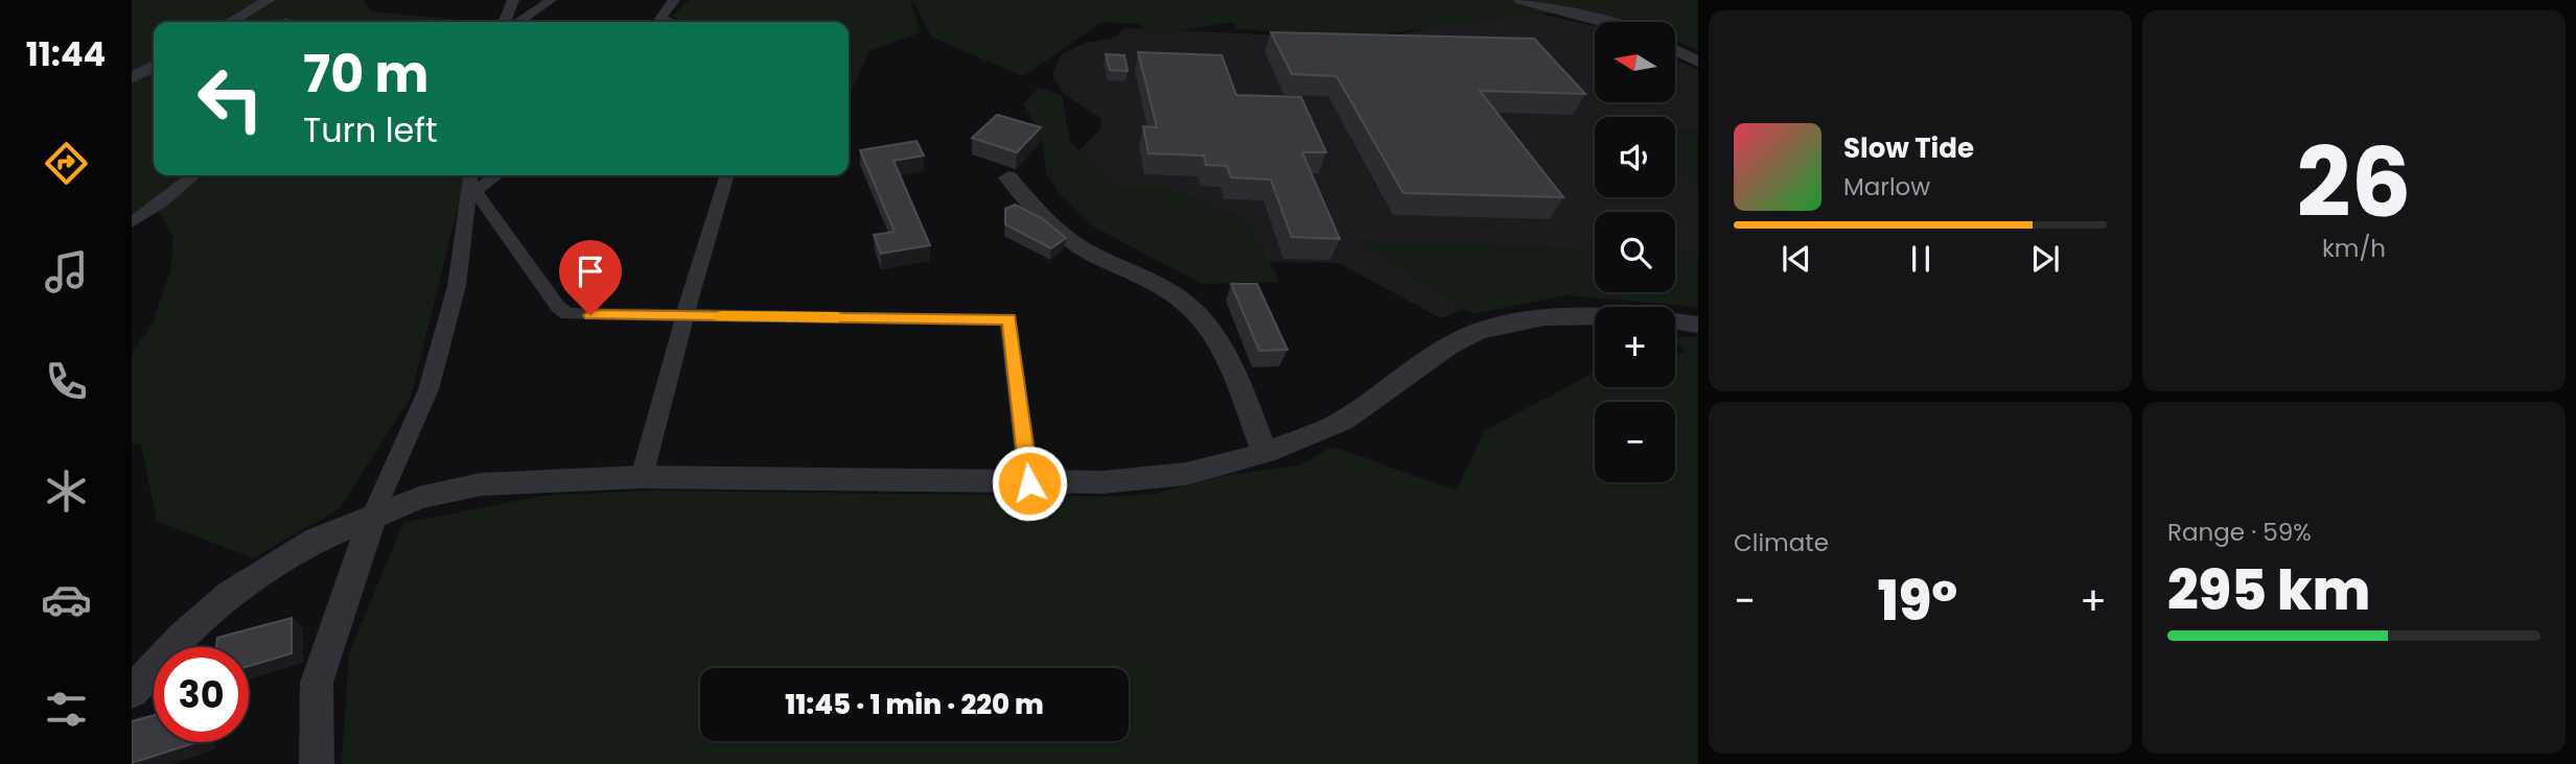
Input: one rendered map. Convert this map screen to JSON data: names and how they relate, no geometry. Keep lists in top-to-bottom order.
{
  "north": "left",
  "page": {
    "tabs": "11:44",
    "tile": [
      ["26", "km/h"],
      "Climate",
      ["Range · 59%", "295 km"]
    ],
    "map_buttons": ["+", "−"],
    "turn": ["70 m", "Turn left"],
    "song": ["Slow Tide", "Marlow"],
    "heat": ["−", "19°", "+"],
    "limit": "30",
    "trip": "11:45 · 1 min · 220 m"
  }
}
